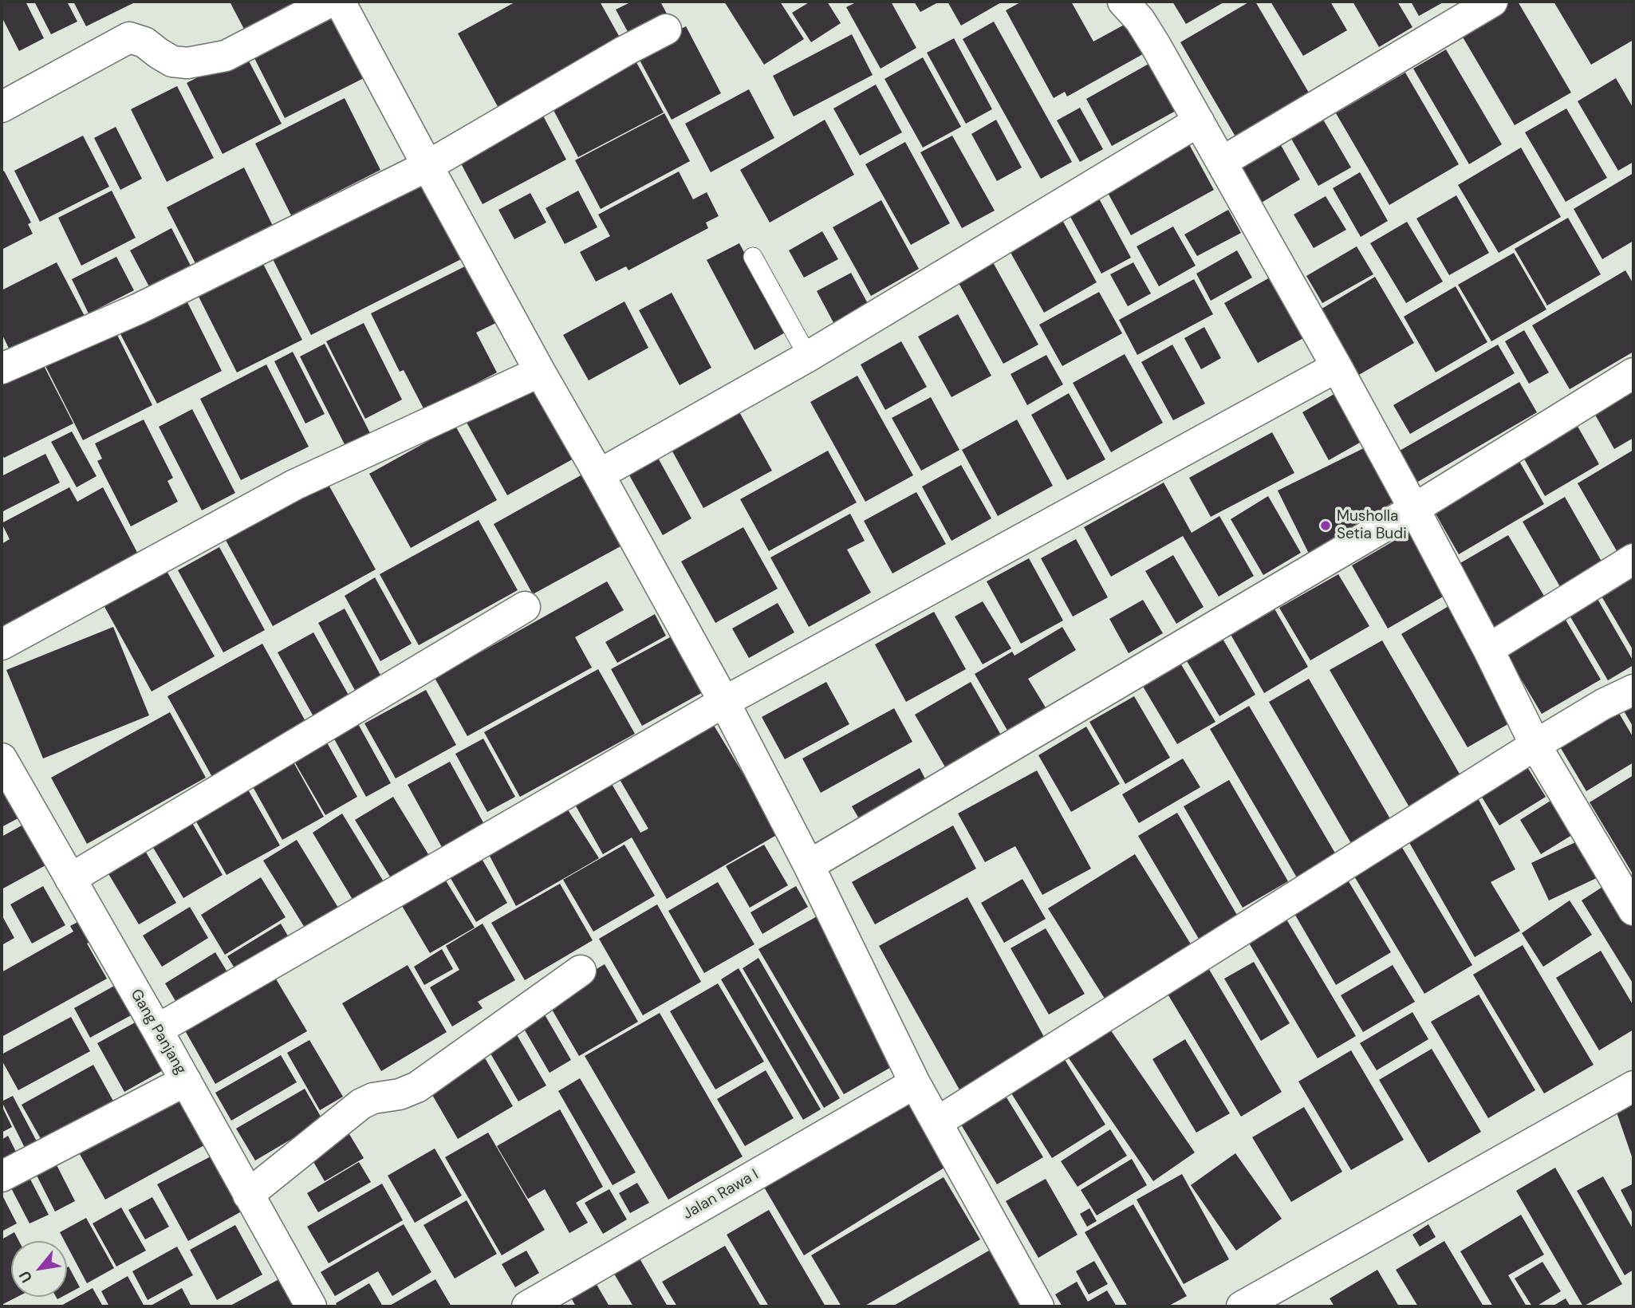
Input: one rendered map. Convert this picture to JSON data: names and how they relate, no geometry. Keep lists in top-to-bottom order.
{
  "streets": {
    "street": ["Gang Panjang", "Jalan Rawa I"]
  },
  "places": ["Musholla Setia Budi"],
  "north": "bottom left"
}
